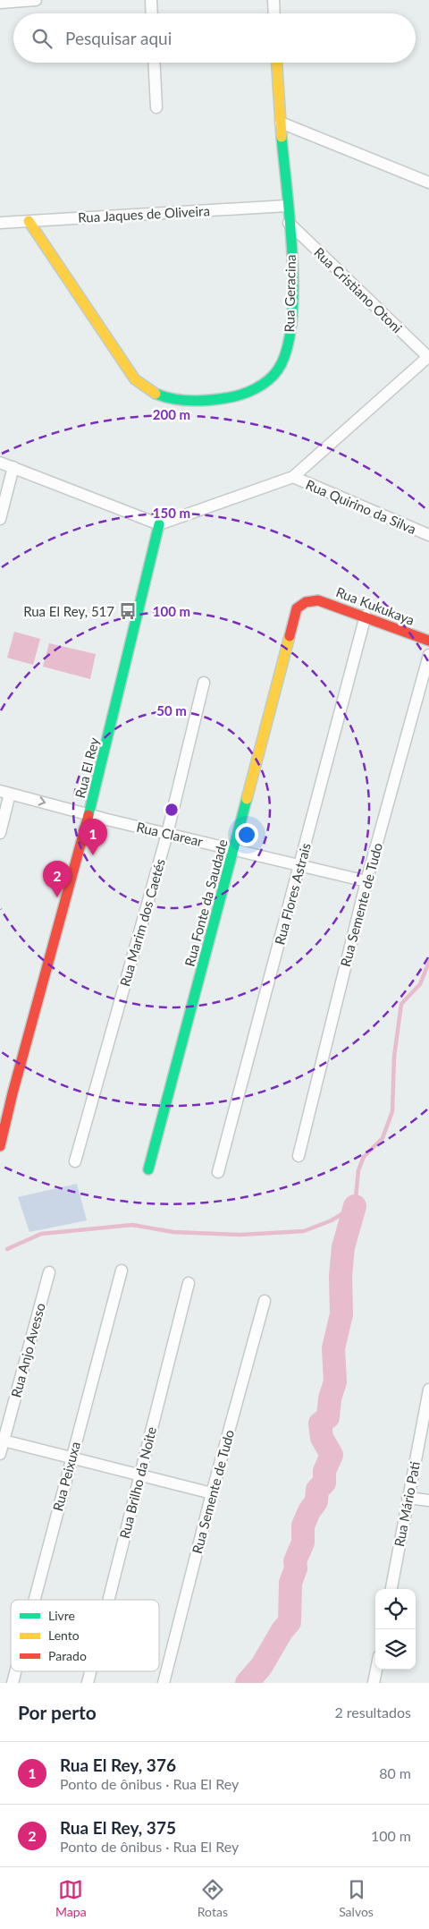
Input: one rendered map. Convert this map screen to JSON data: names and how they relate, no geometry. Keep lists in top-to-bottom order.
{
  "streets": {
    "street": [
      "Rua Jaques de Oliveira",
      "Rua Cristiano Otoni",
      "Rua Geracina",
      "Rua Quirino da Silva",
      "Rua Kukukaya",
      "Rua El Rey",
      "Rua Clarear",
      "Rua Flores Astrais",
      "Rua Fonte da Saudade",
      "Rua Semente de Tudo",
      "Rua Marim dos Caetés",
      "Rua Anjo Avesso",
      "Rua Peixuxa",
      "Rua Brilho da Noite",
      "Rua Mário Pati"
    ]
  },
  "crossings": [
    ["Rua Jaques de Oliveira", "Rua Geracina"],
    ["Rua Cristiano Otoni", "Rua Geracina"],
    ["Rua Kukukaya", "Rua Flores Astrais"],
    ["Rua Kukukaya", "Rua Fonte da Saudade"],
    ["Rua El Rey", "Rua Clarear"],
    ["Rua Clarear", "Rua Flores Astrais"],
    ["Rua Clarear", "Rua Fonte da Saudade"],
    ["Rua Clarear", "Rua Semente de Tudo"],
    ["Rua Clarear", "Rua Marim dos Caetés"]
  ],
  "places": {
    "bus stop": ["Rua El Rey, 517"]
  },
  "legend": ["Livre", "Lento", "Parado"],
  "page": {
    "search": "Pesquisar aqui",
    "pins": ["1", "2"],
    "heading": ["Por perto", "2 resultados"],
    "list": [
      {
        "mark": "1",
        "name": "Rua El Rey, 376",
        "note": "Ponto de ônibus · Rua El Rey",
        "value": "80 m"
      },
      {
        "mark": "2",
        "name": "Rua El Rey, 375",
        "note": "Ponto de ônibus · Rua El Rey",
        "value": "100 m"
      }
    ],
    "nav": ["Mapa", "Rotas", "Salvos"]
  },
  "rings": [
    "200 m",
    "150 m",
    "100 m",
    "50 m"
  ]
}
